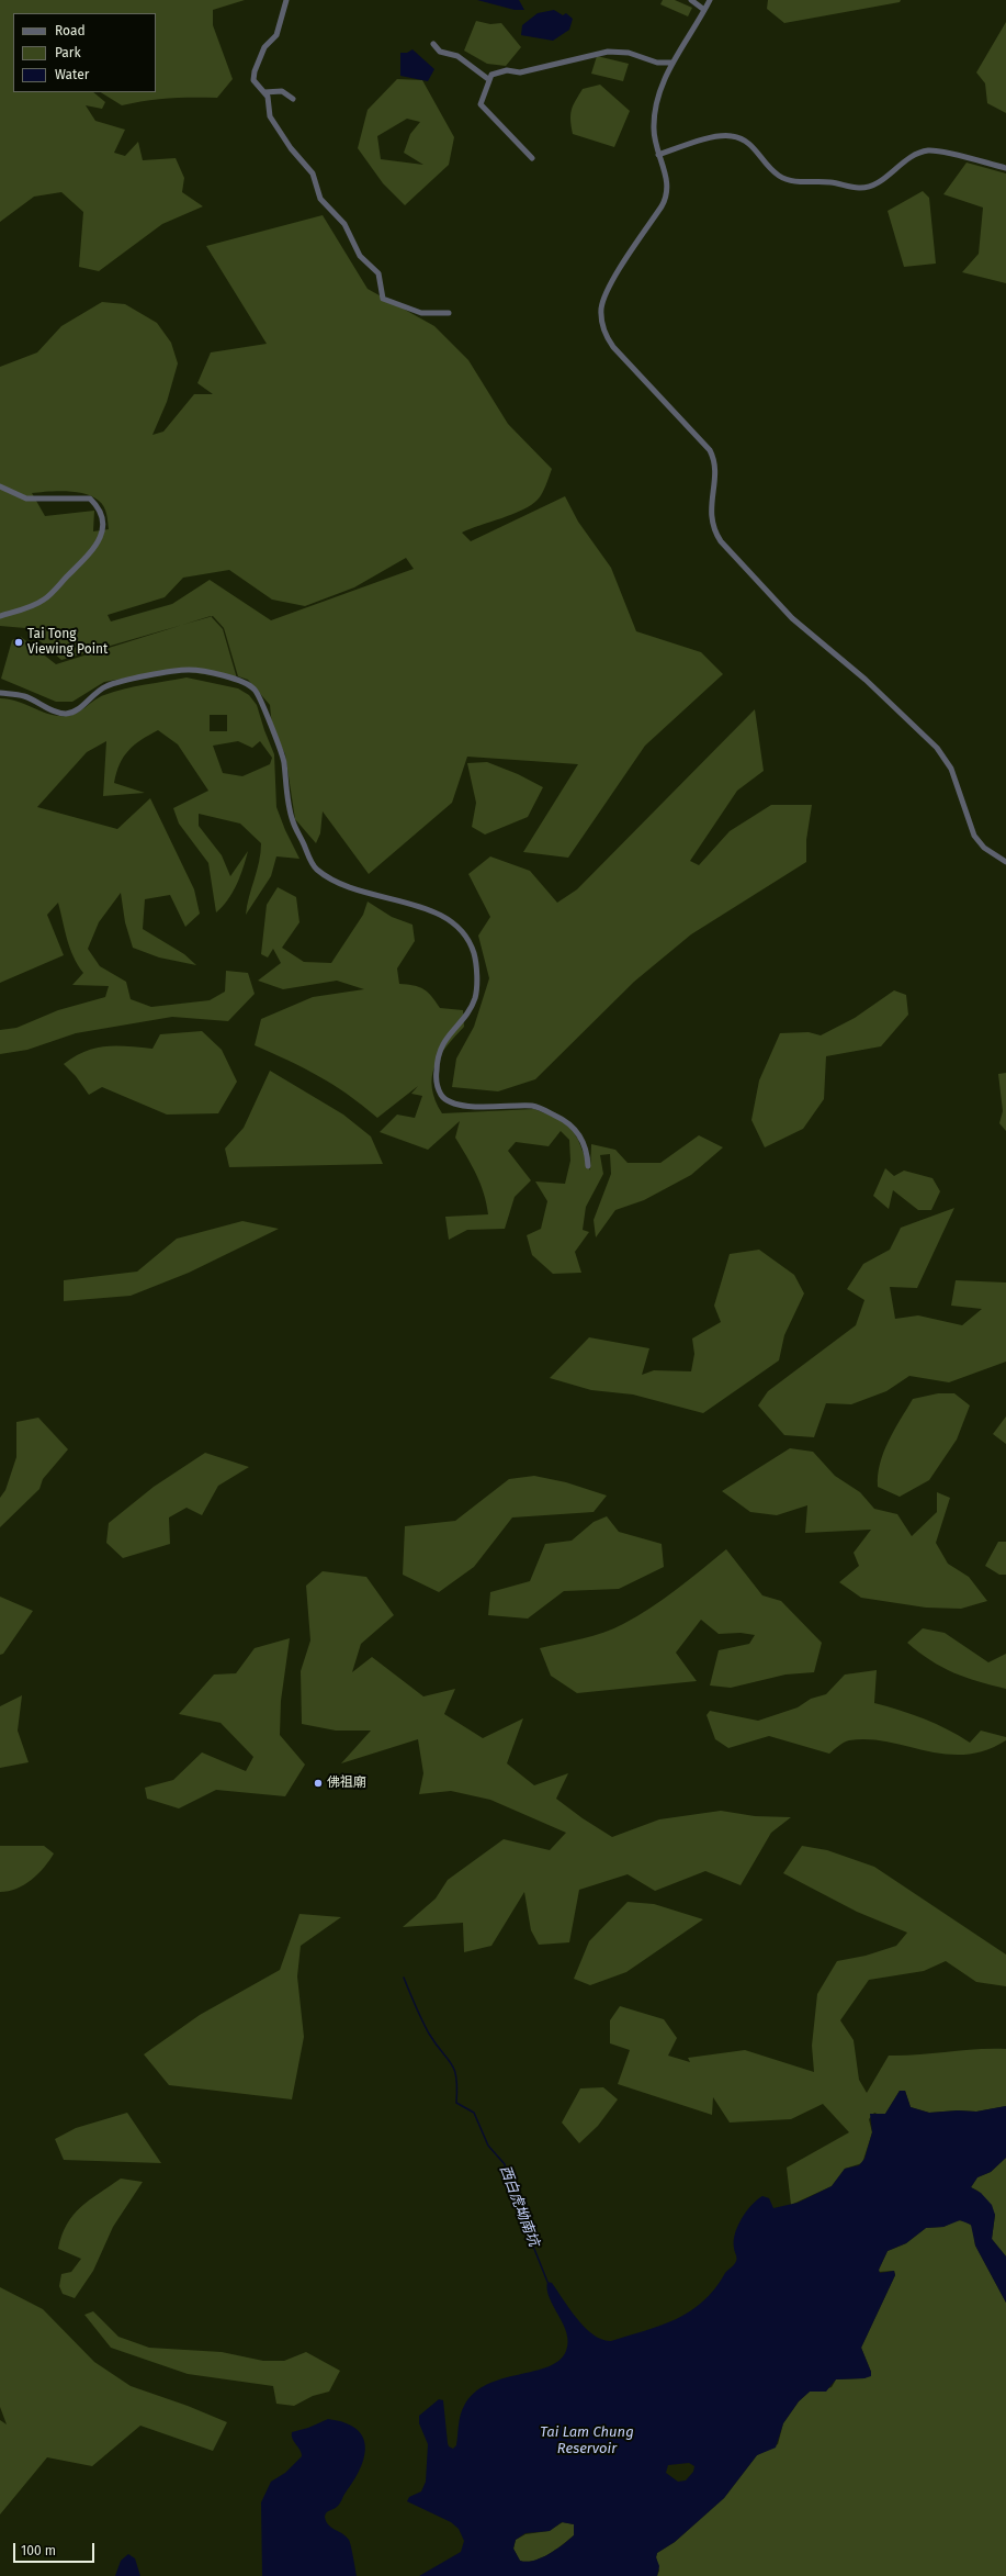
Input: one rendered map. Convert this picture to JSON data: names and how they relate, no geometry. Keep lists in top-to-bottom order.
{
  "water": ["西白虎坳南坑", "Tai Lam Chung Reservoir"],
  "places": ["Tai Tong Viewing Point", "佛祖廟"],
  "legend": ["Road", "Park", "Water"],
  "scale_bar": "100 m"
}
